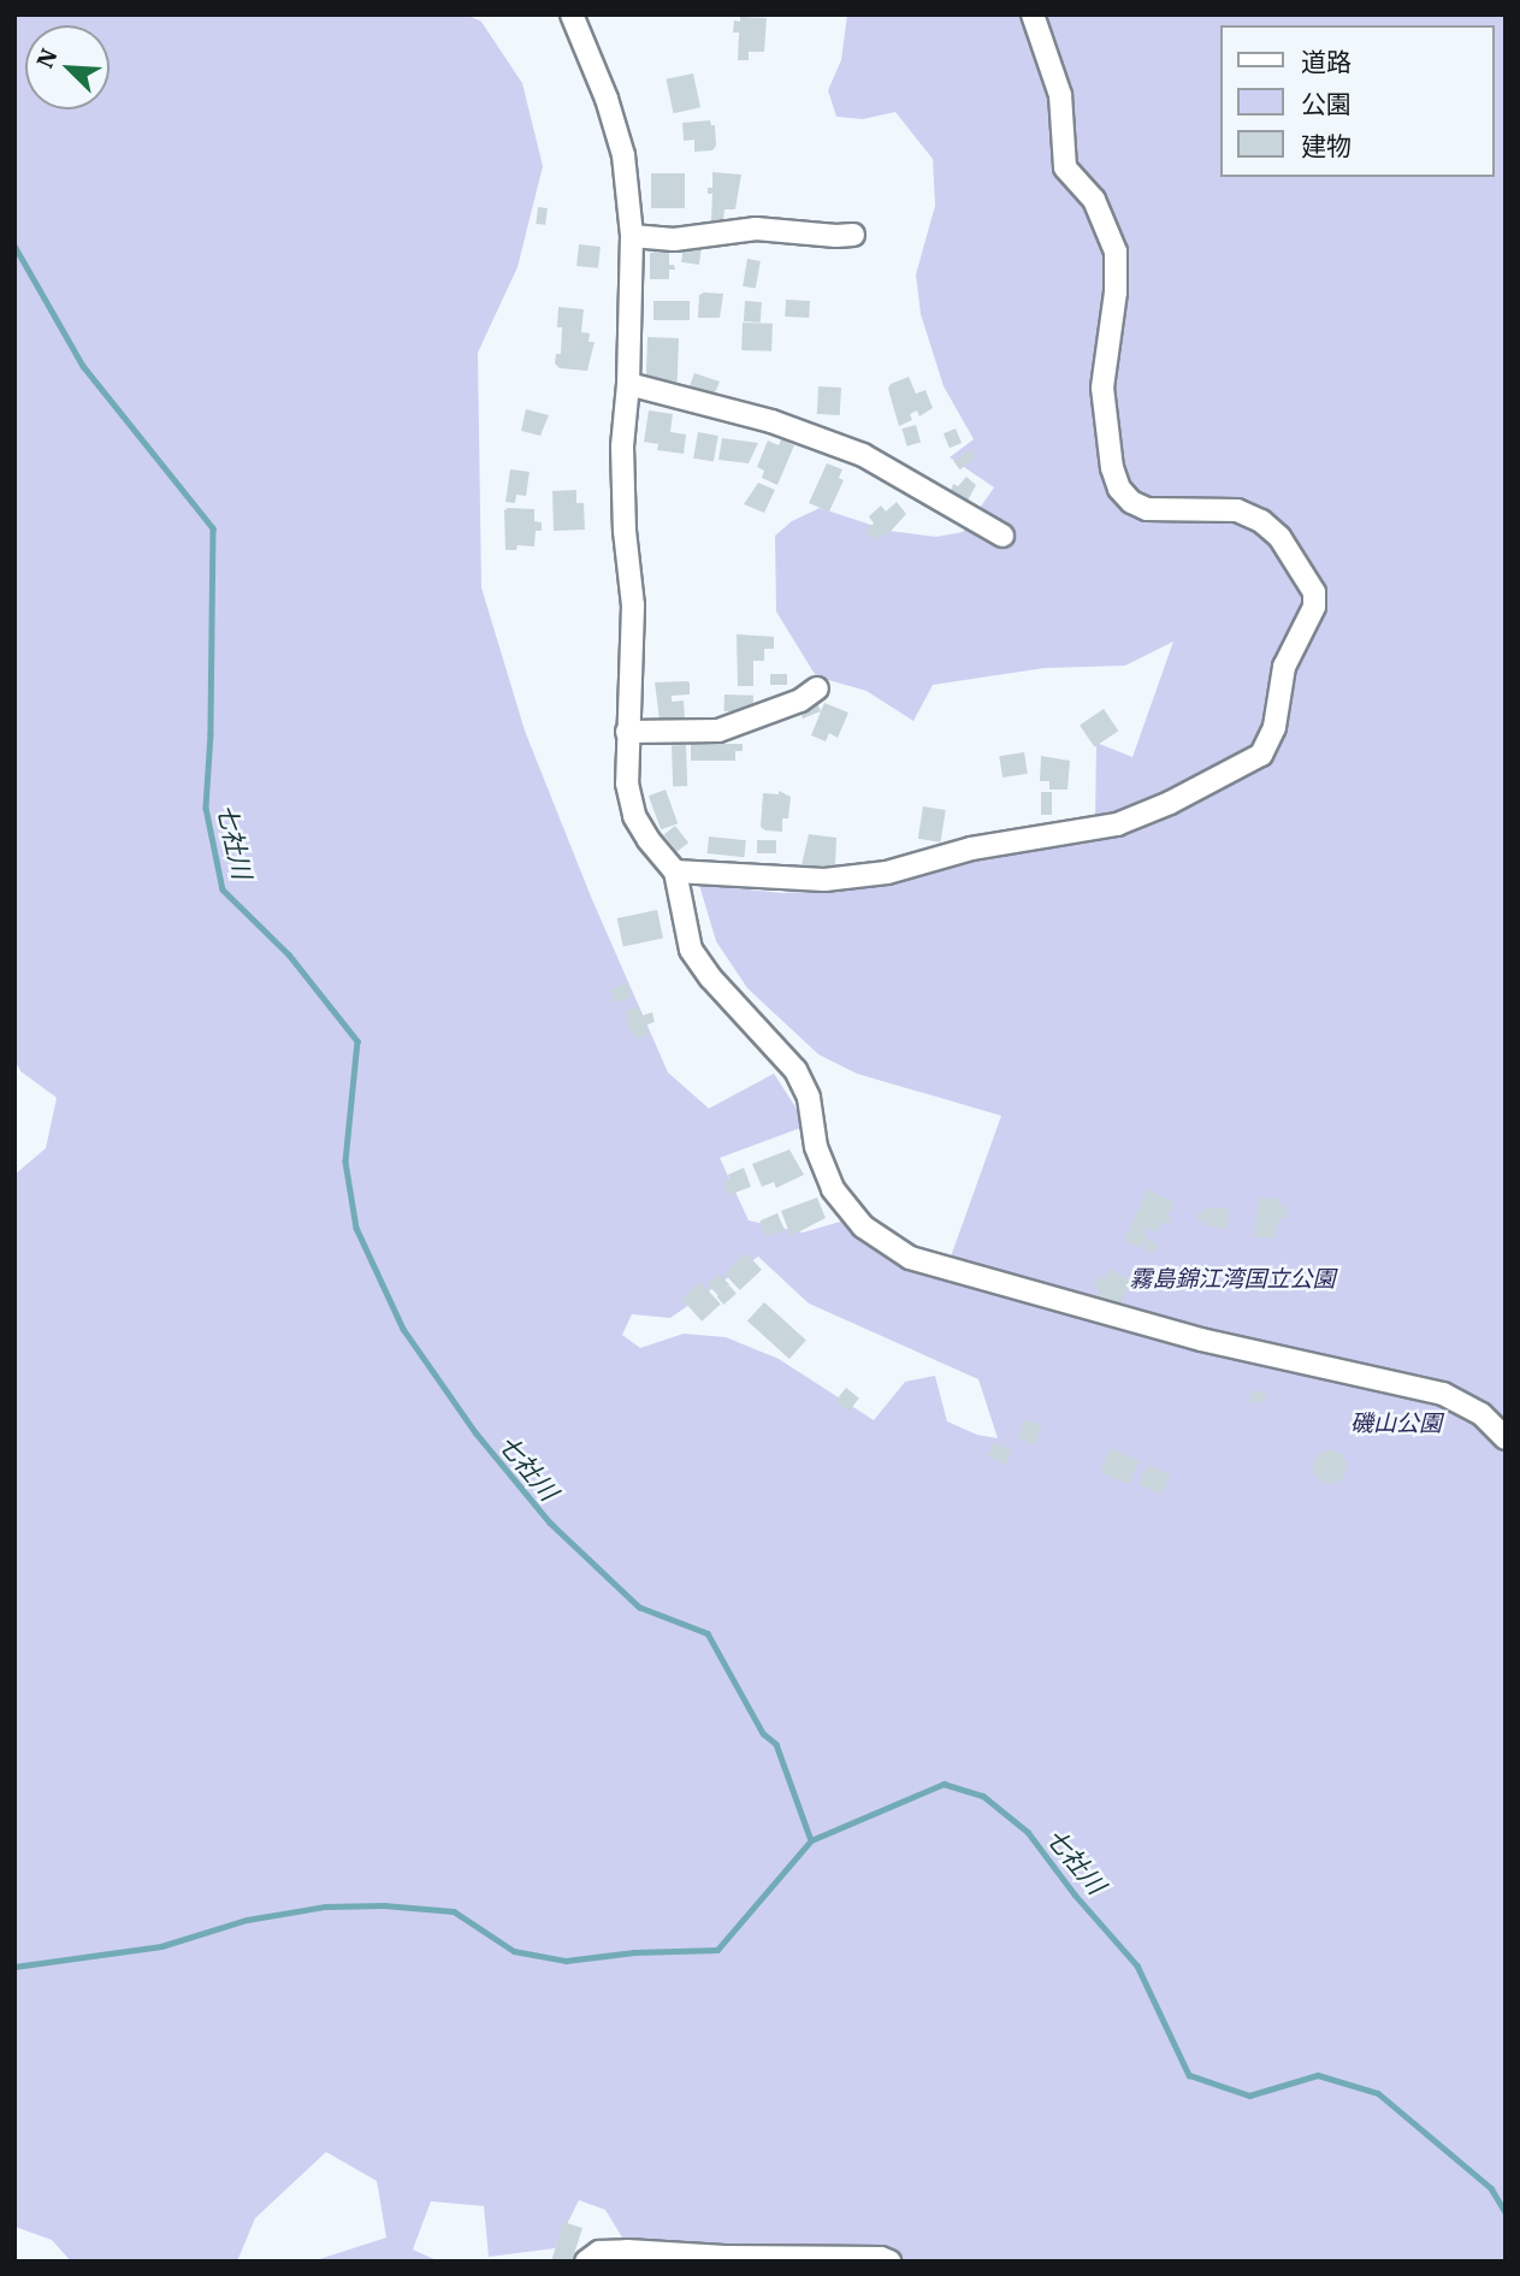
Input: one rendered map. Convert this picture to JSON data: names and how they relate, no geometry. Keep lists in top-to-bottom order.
{
  "water": ["七社川"],
  "parks": ["霧島錦江湾国立公園", "磯山公園"],
  "legend": ["道路", "公園", "建物"],
  "north": "top left"
}
